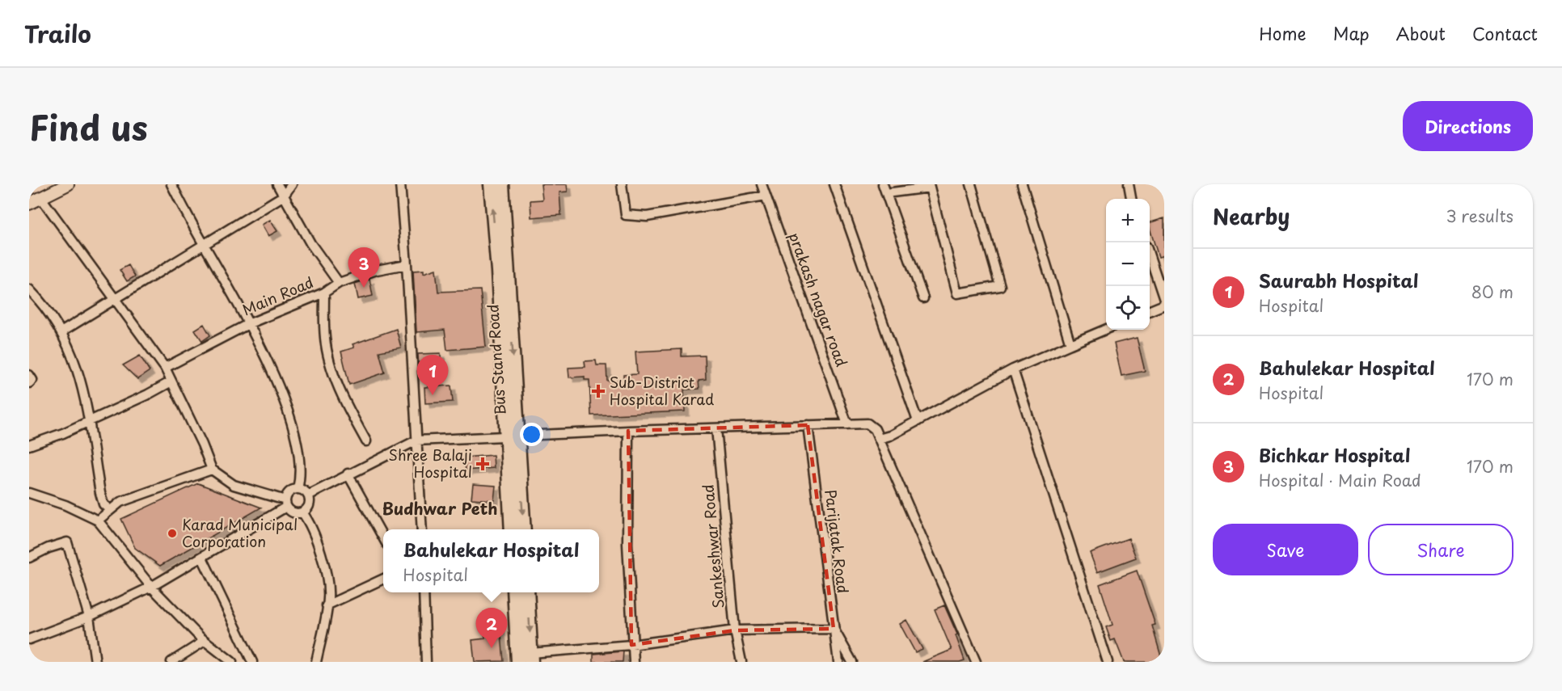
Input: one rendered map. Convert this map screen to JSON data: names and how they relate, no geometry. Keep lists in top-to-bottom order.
{
  "streets": {
    "highway": ["Bus Stand Road"],
    "street": [
      "Main Road",
      "prakash nagar road",
      "Parijatak Road",
      "Sankeshwar Road"
    ]
  },
  "districts": ["Budhwar Peth"],
  "places": {
    "health": ["Sub-District Hospital Karad", "Shree Balaji Hospital"],
    "other": ["Karad Municipal Corporation"]
  },
  "page": {
    "header": "Trailo",
    "nav": [
      "Home",
      "Map",
      "About",
      "Contact"
    ],
    "title": "Find us",
    "buttons": [
      "Directions",
      ["Save", "Share"]
    ],
    "heading": ["Nearby", "3 results"],
    "map_buttons": ["+", "−"],
    "pins": ["3", "1", "2"],
    "list": [
      {
        "mark": "1",
        "name": "Saurabh Hospital",
        "note": "Hospital",
        "value": "80 m"
      },
      {
        "mark": "2",
        "name": "Bahulekar Hospital",
        "note": "Hospital",
        "value": "170 m"
      },
      {
        "mark": "3",
        "name": "Bichkar Hospital",
        "note": "Hospital · Main Road",
        "value": "170 m"
      }
    ],
    "popup": ["Bahulekar Hospital", "Hospital"]
  }
}
